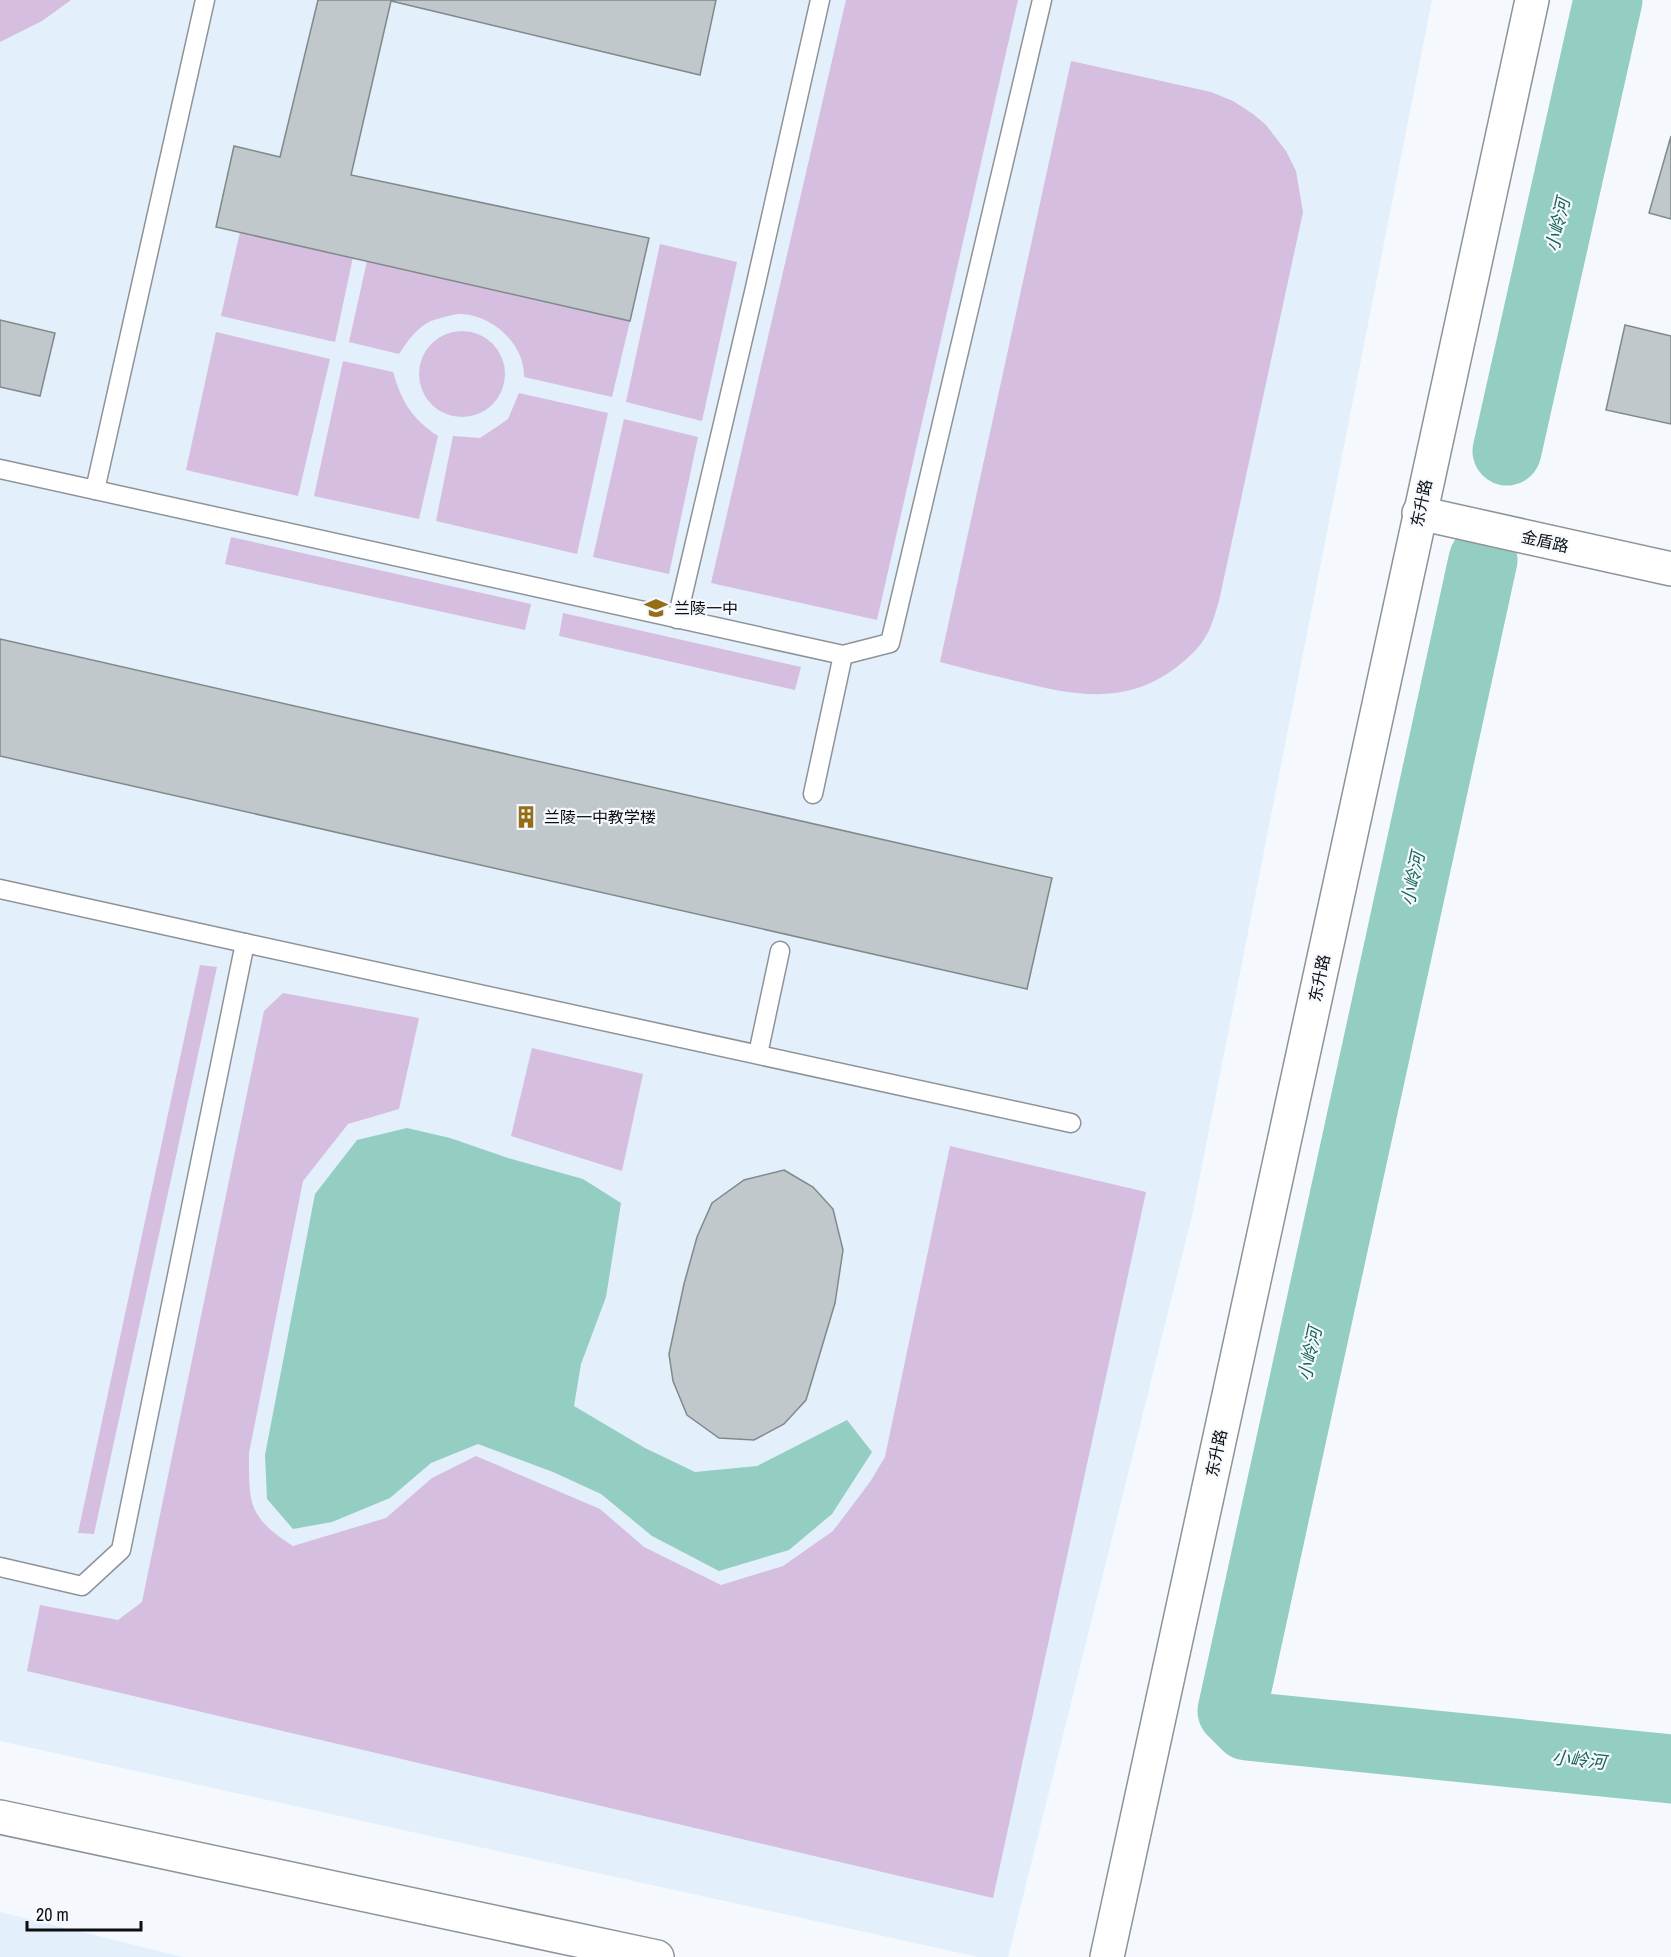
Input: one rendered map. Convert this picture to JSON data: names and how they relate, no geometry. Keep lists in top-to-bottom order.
{
  "streets": {
    "street": ["东升路", "金盾路"]
  },
  "crossings": [
    ["东升路", "金盾路"]
  ],
  "water": ["小岭河"],
  "places": {
    "school or university": ["兰陵一中"],
    "building": ["兰陵一中教学楼"]
  },
  "scale_bar": "20 m"
}
